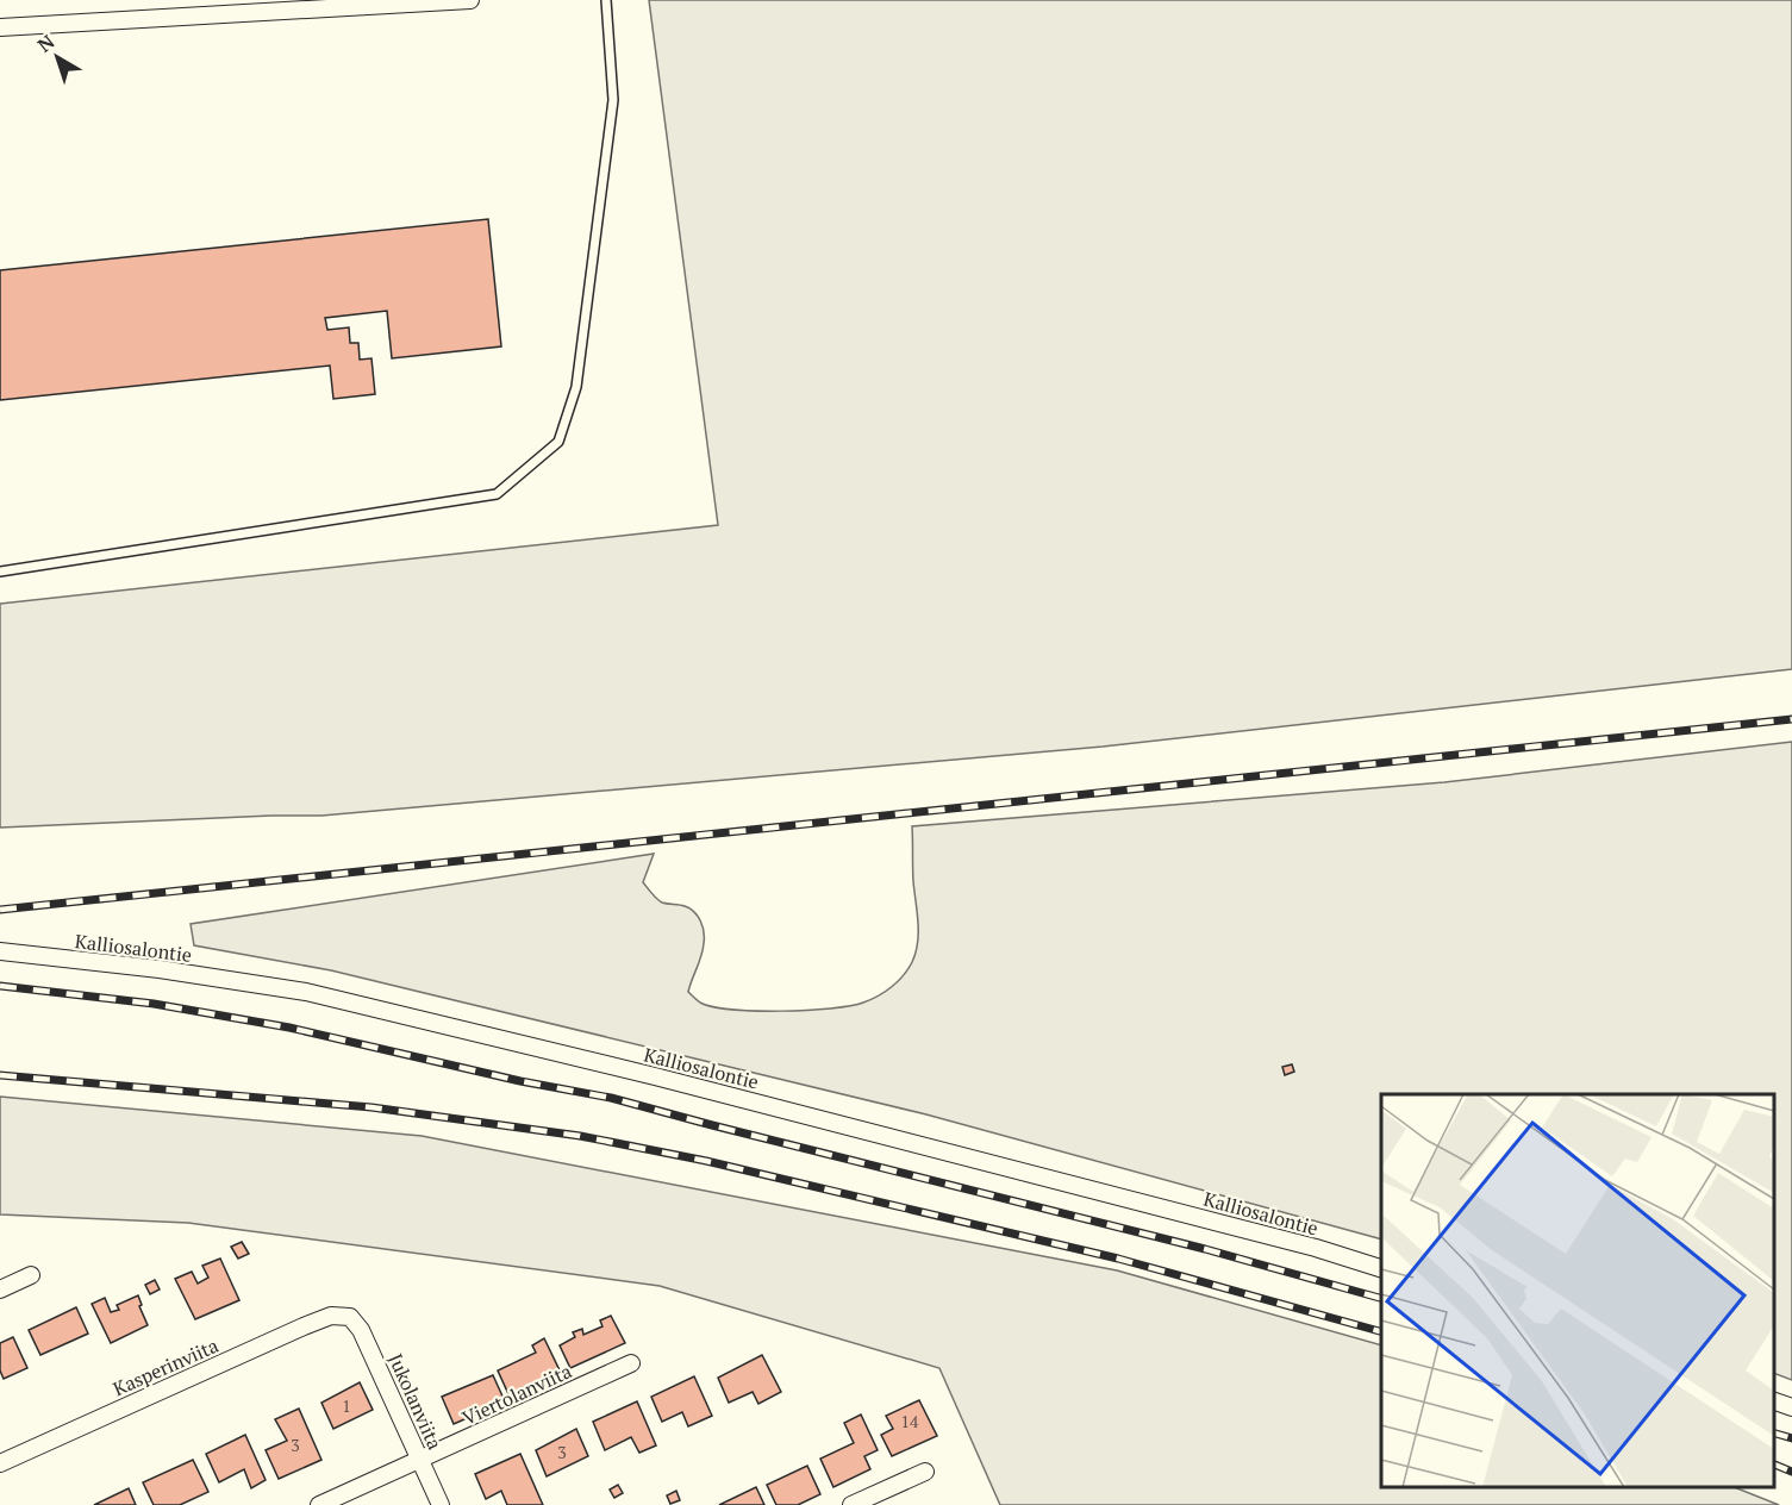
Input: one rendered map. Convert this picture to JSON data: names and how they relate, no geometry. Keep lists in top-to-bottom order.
{
  "streets": {
    "street": [
      "Kalliosalontie",
      "Kasperinviita",
      "Viertolanviita",
      "Jukolanviita"
    ]
  },
  "crossings": [
    ["Kasperinviita", "Jukolanviita"],
    ["Viertolanviita", "Jukolanviita"]
  ],
  "house_numbers": [
    "1",
    "14",
    "3",
    "3"
  ],
  "north": "top left"
}
